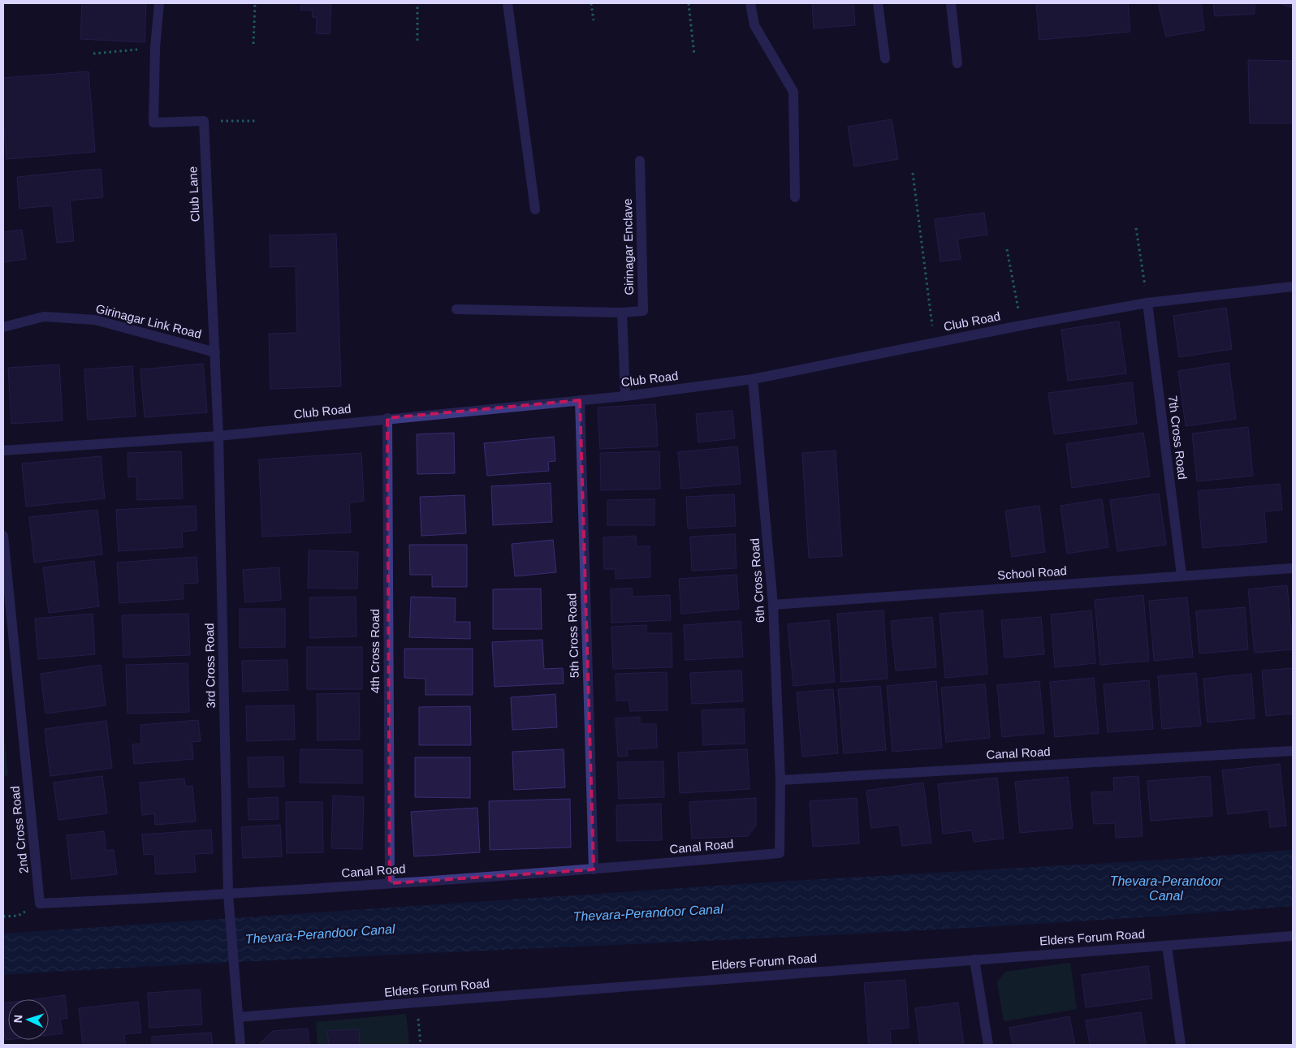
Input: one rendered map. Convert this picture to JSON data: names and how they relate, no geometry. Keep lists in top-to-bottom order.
{
  "streets": {
    "street": [
      "Club Lane",
      "Girinagar Enclave",
      "Girinagar Link Road",
      "Club Road",
      "7th Cross Road",
      "School Road",
      "6th Cross Road",
      "5th Cross Road",
      "4th Cross Road",
      "3rd Cross Road",
      "Canal Road",
      "2nd Cross Road",
      "Elders Forum Road"
    ]
  },
  "crossings": [
    ["Club Lane", "Girinagar Link Road"],
    ["Club Lane", "Club Road"],
    ["Club Lane", "3rd Cross Road"],
    ["Girinagar Enclave", "Club Road"],
    ["Club Road", "7th Cross Road"],
    ["Club Road", "6th Cross Road"],
    ["Club Road", "5th Cross Road"],
    ["Club Road", "4th Cross Road"],
    ["Club Road", "3rd Cross Road"],
    ["7th Cross Road", "School Road"],
    ["School Road", "6th Cross Road"],
    ["6th Cross Road", "Canal Road"],
    ["5th Cross Road", "Canal Road"],
    ["4th Cross Road", "Canal Road"],
    ["3rd Cross Road", "Canal Road"],
    ["3rd Cross Road", "Elders Forum Road"],
    ["Canal Road", "2nd Cross Road"]
  ],
  "water": ["Thevara-Perandoor Canal"],
  "north": "left"
}
